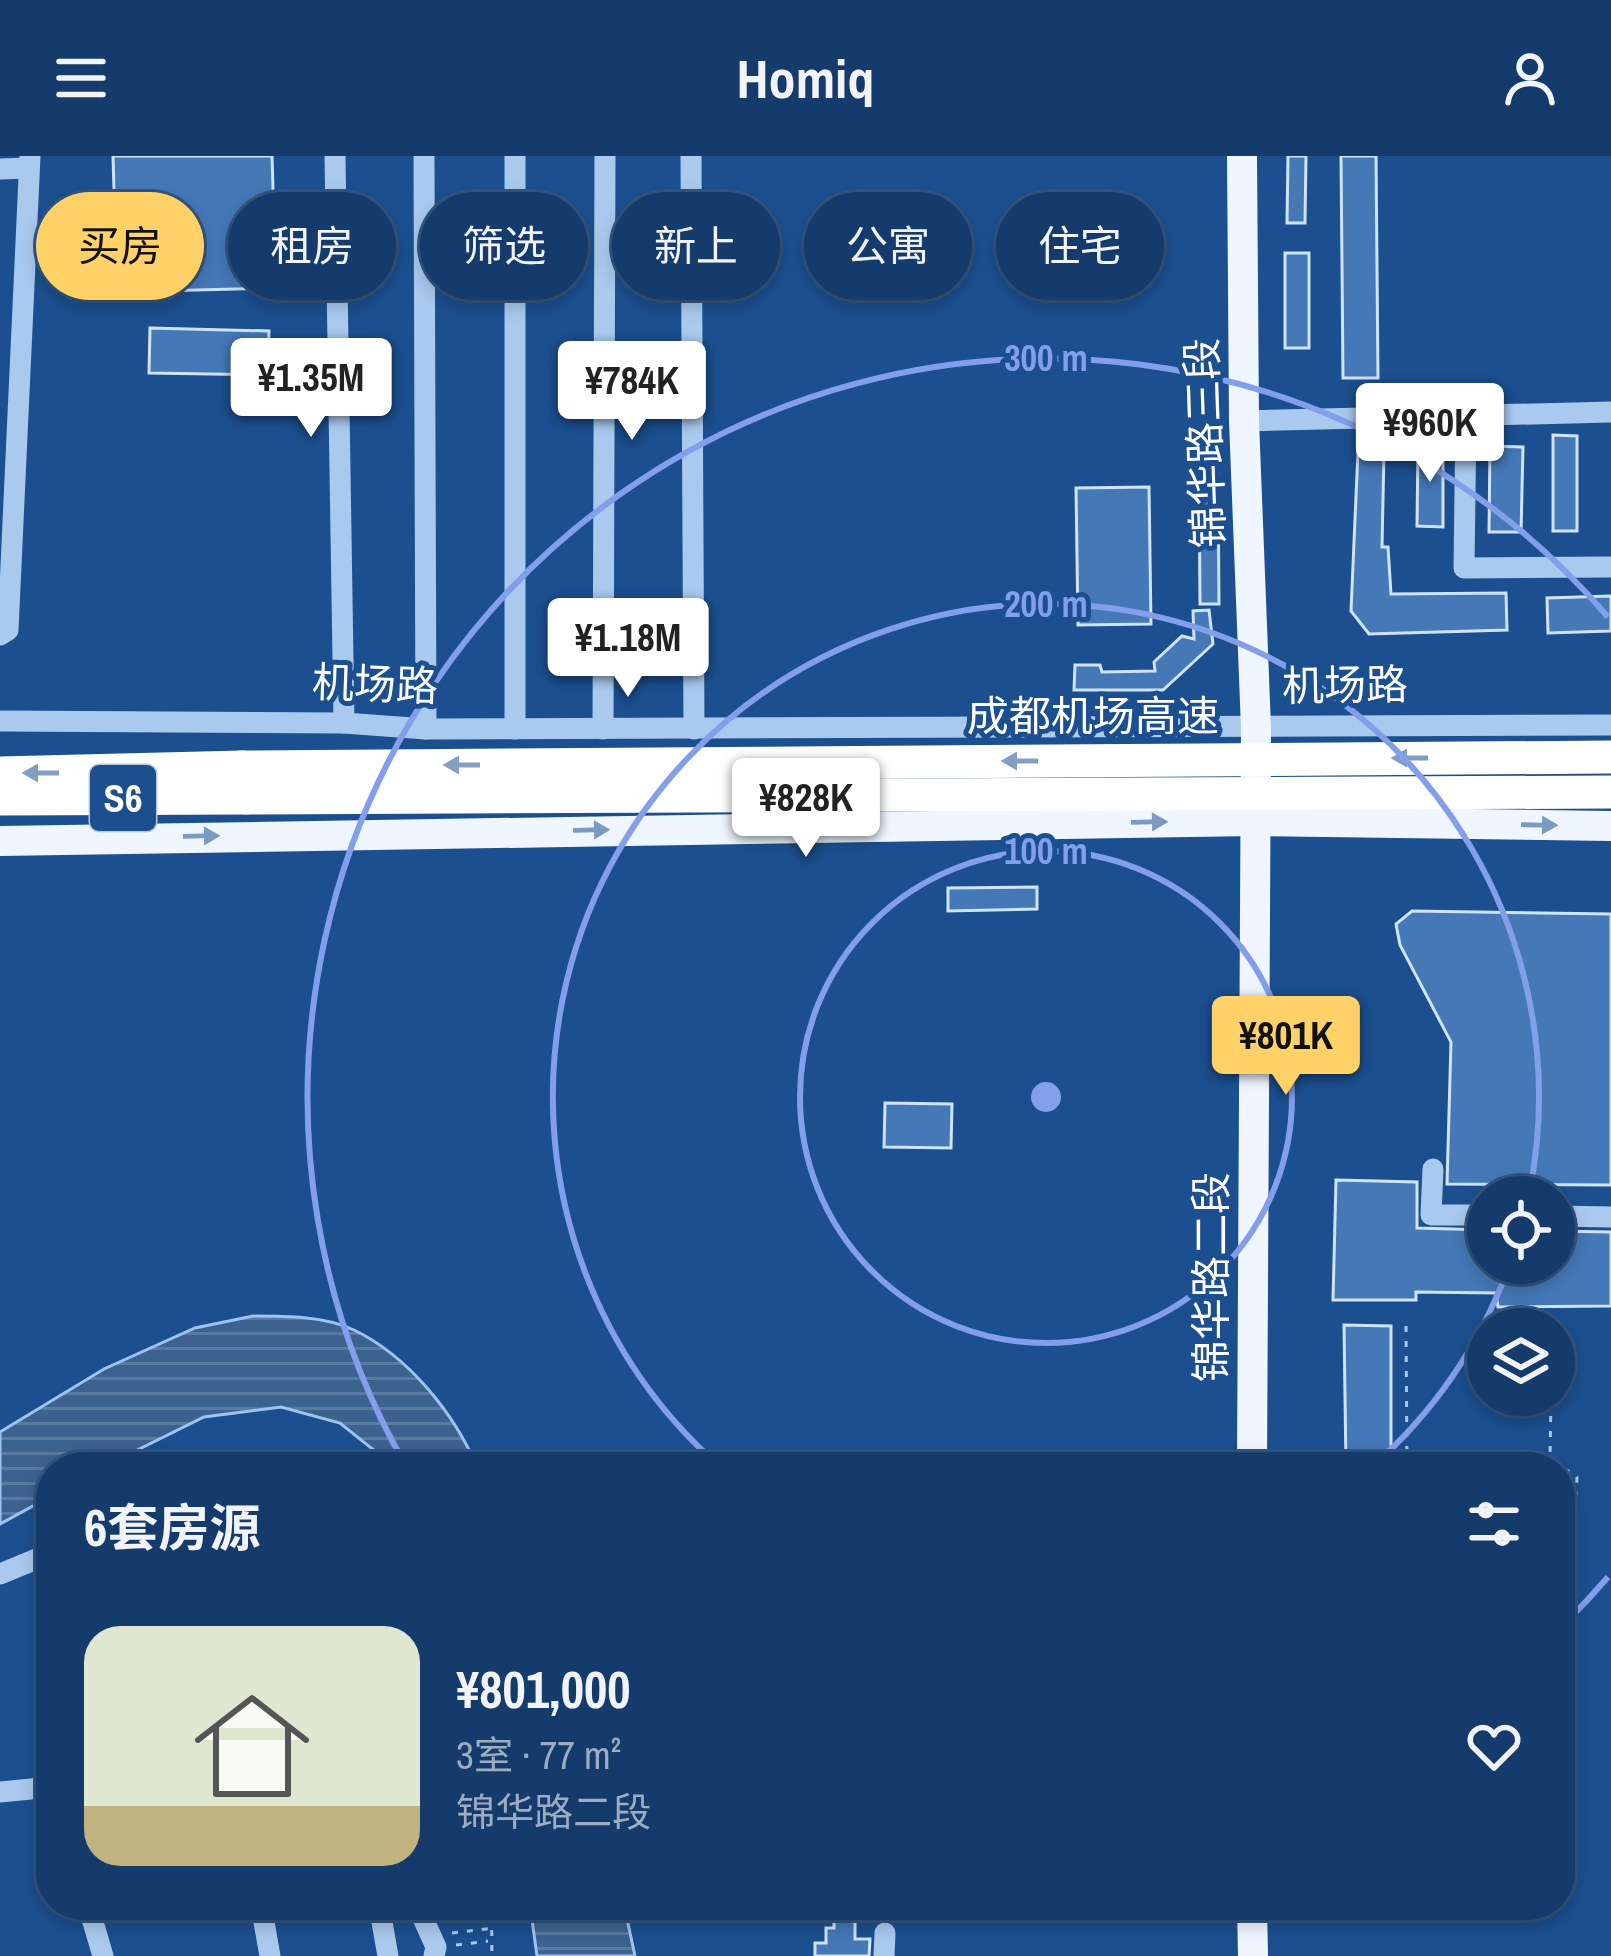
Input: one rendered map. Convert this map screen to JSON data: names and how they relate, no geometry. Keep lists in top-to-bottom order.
{
  "streets": {
    "highway": ["成都机场高速", "S6"],
    "main road": ["锦华路三段", "锦华路二段"],
    "street": ["机场路"]
  },
  "crossings": [
    ["锦华路三段", "机场路"],
    ["锦华路三段", "锦华路二段"],
    ["机场路", "锦华路二段"]
  ],
  "page": {
    "header": "Homiq",
    "chip": [
      "买房",
      "租房",
      "筛选",
      "新上",
      "公寓",
      "住宅"
    ],
    "price": [
      "¥1.35M",
      "¥784K",
      "¥960K",
      "¥1.18M",
      "¥828K",
      "¥801K"
    ],
    "heading": "6套房源",
    "list": [
      {
        "name": "¥801,000",
        "note": "3室 · 77 m² · 锦华路二段"
      }
    ]
  },
  "rings": ["300 m", "200 m", "100 m"]
}
